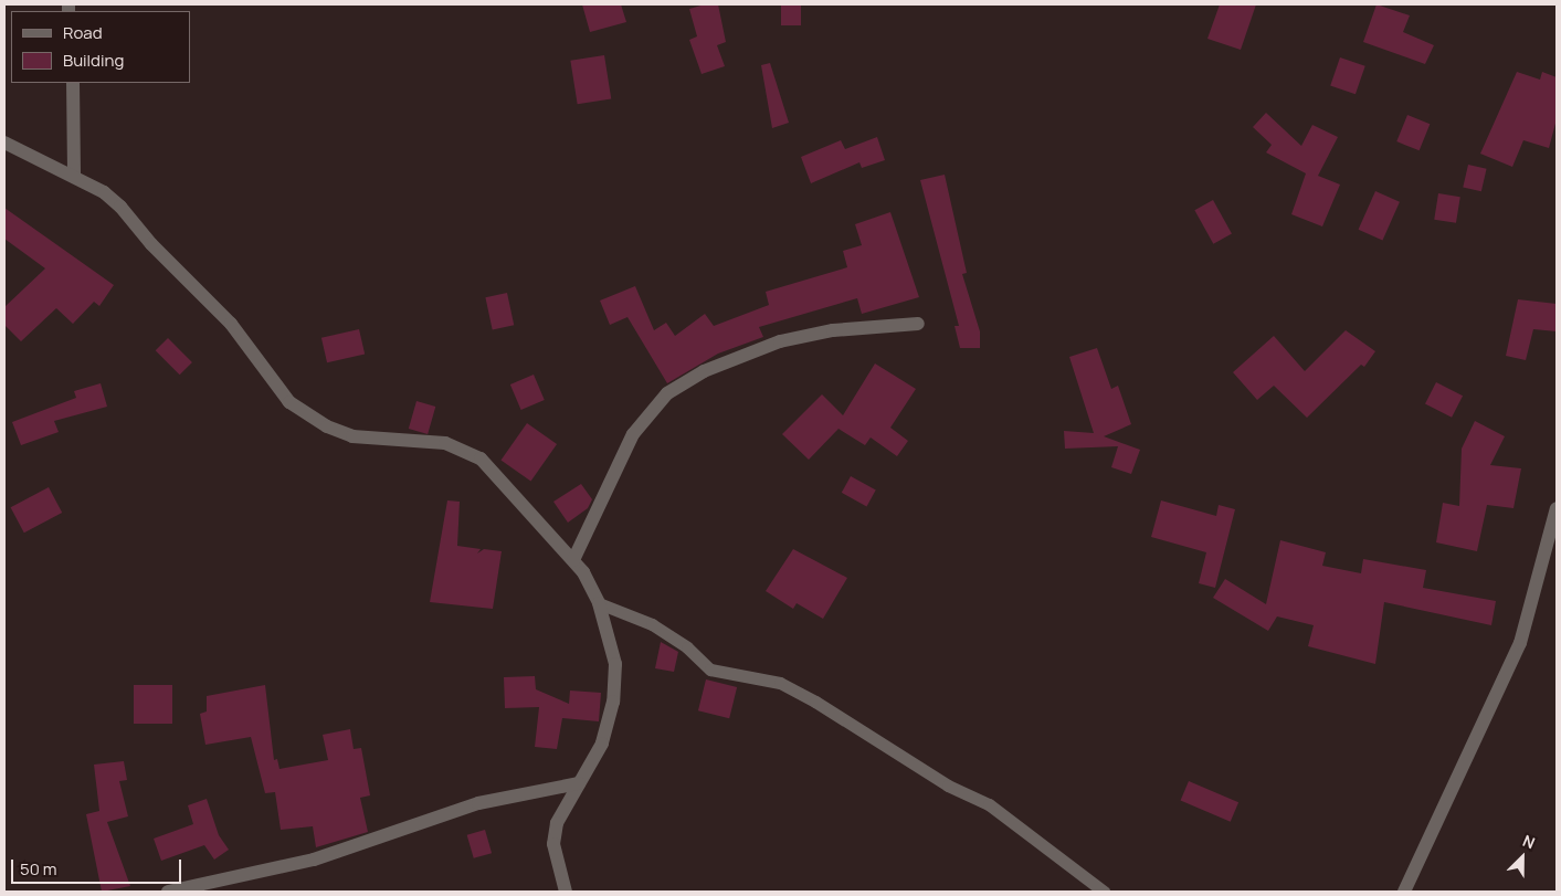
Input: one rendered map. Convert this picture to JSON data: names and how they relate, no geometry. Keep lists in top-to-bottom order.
{
  "legend": ["Road", "Building"],
  "scale_bar": "50 m",
  "north": "top right"
}
